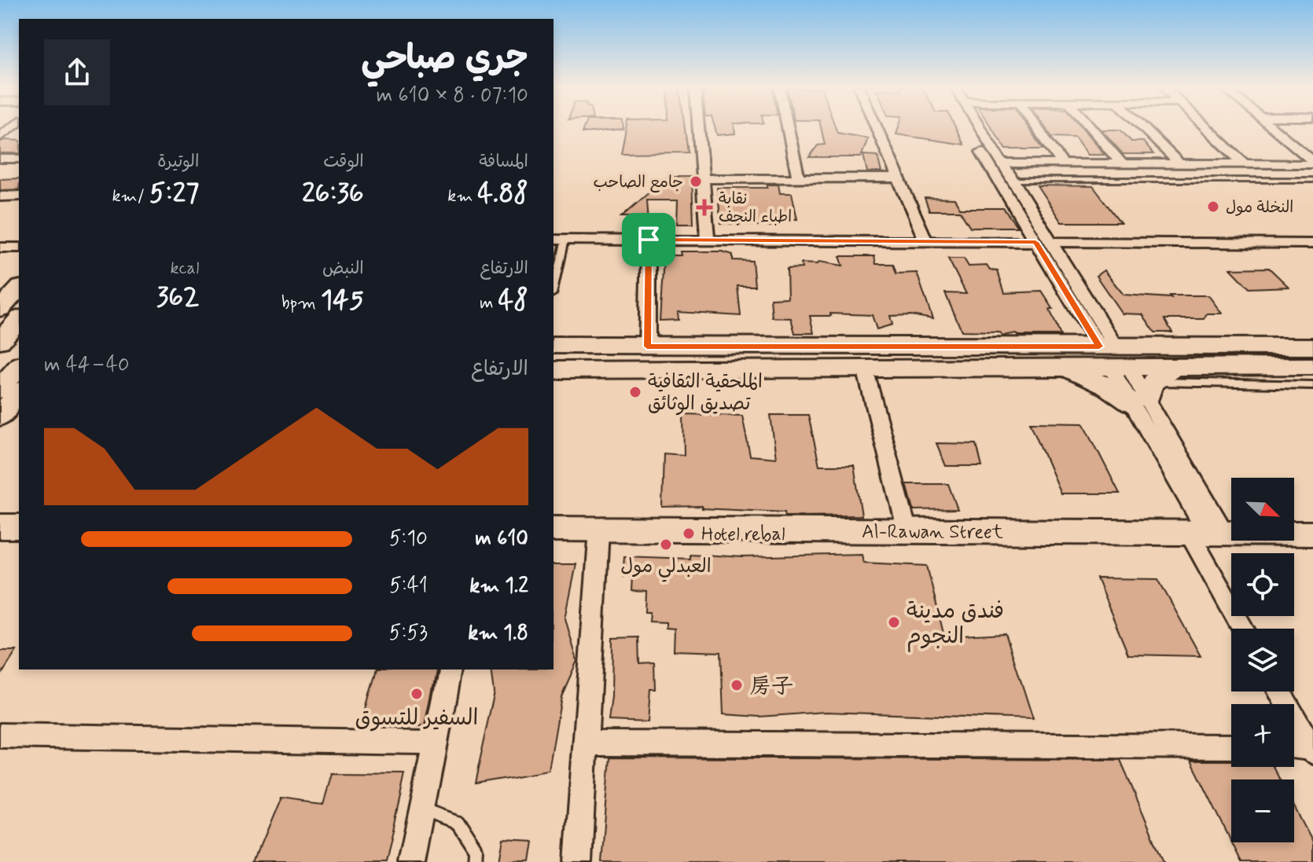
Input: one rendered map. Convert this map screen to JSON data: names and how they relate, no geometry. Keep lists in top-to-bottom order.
{
  "streets": {
    "main road": ["Al-Rawan Street"]
  },
  "places": {
    "other": [
      "جامع الصاحب",
      "النخلة مول",
      "الملحقية الثقافية تصديق الوثائق",
      "Hotel rebal",
      "العبدلي مول",
      "فندق مدينة النجوم",
      "房子",
      "السفير للتسوق"
    ],
    "health": ["نقابة اطباء النجف"]
  },
  "north": "bottom right",
  "page": {
    "heading": ["جري صباحي", "07:10 · 8 × 610 m"],
    "stats": [
      ["المسافة", "4.88 km"],
      ["الوقت", "26:36"],
      ["الوتيرة", "5:27 /km"],
      ["الارتفاع", "48 m"],
      ["النبض", "145 bpm"],
      ["kcal", "362"]
    ],
    "chart": ["الارتفاع", "40–44 m"],
    "map_buttons": ["+", "−"],
    "list": [
      {
        "name": "610 m",
        "note": "5:10"
      },
      {
        "name": "1.2 km",
        "note": "5:41"
      },
      {
        "name": "1.8 km",
        "note": "5:53"
      }
    ]
  }
}
